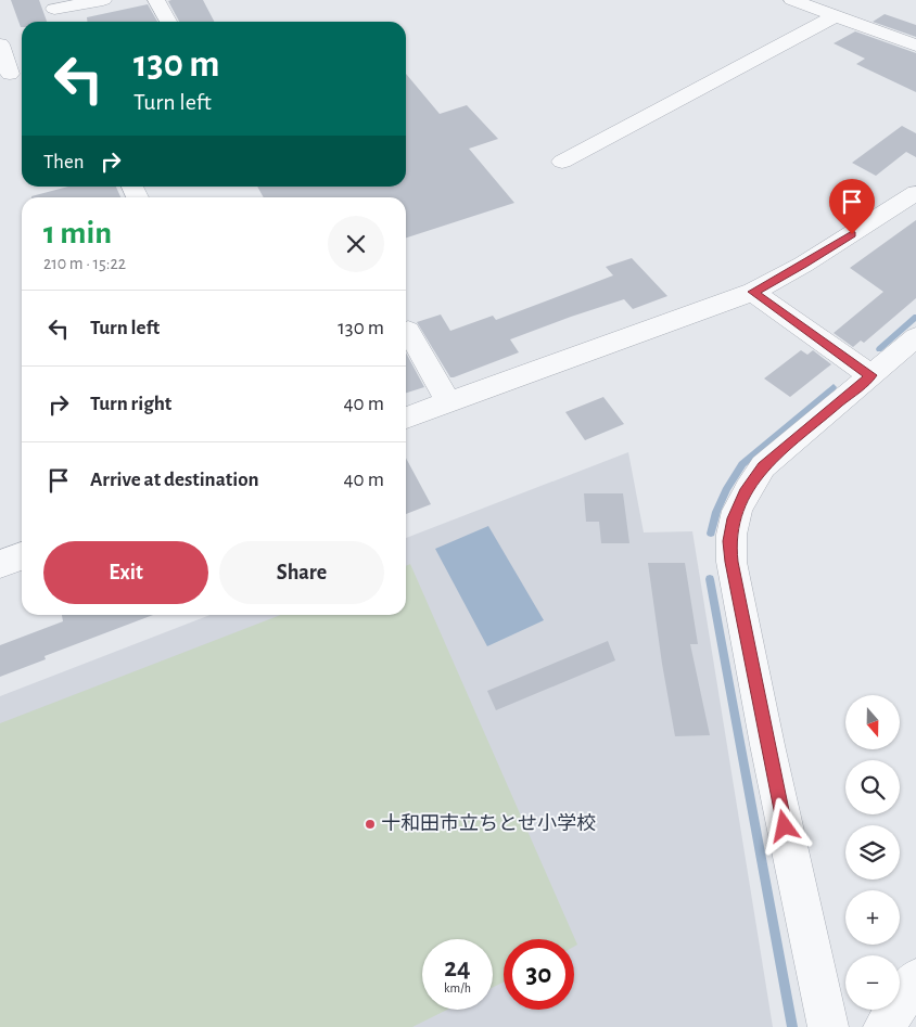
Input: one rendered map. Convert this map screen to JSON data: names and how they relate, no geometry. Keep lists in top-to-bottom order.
{
  "places": ["十和田市立ちとせ小学校"],
  "north": "bottom",
  "page": {
    "turn": ["130 m", "Turn left"],
    "then": "Then",
    "heading": ["1 min", "210 m · 15:22"],
    "list": [
      {
        "name": "Turn left",
        "value": "130 m"
      },
      {
        "name": "Turn right",
        "value": "40 m"
      },
      {
        "name": "Arrive at destination",
        "value": "40 m"
      }
    ],
    "buttons": ["Exit", "Share"],
    "map_buttons": ["+", "−"],
    "speed": "24 km/h",
    "limit": "30"
  }
}
